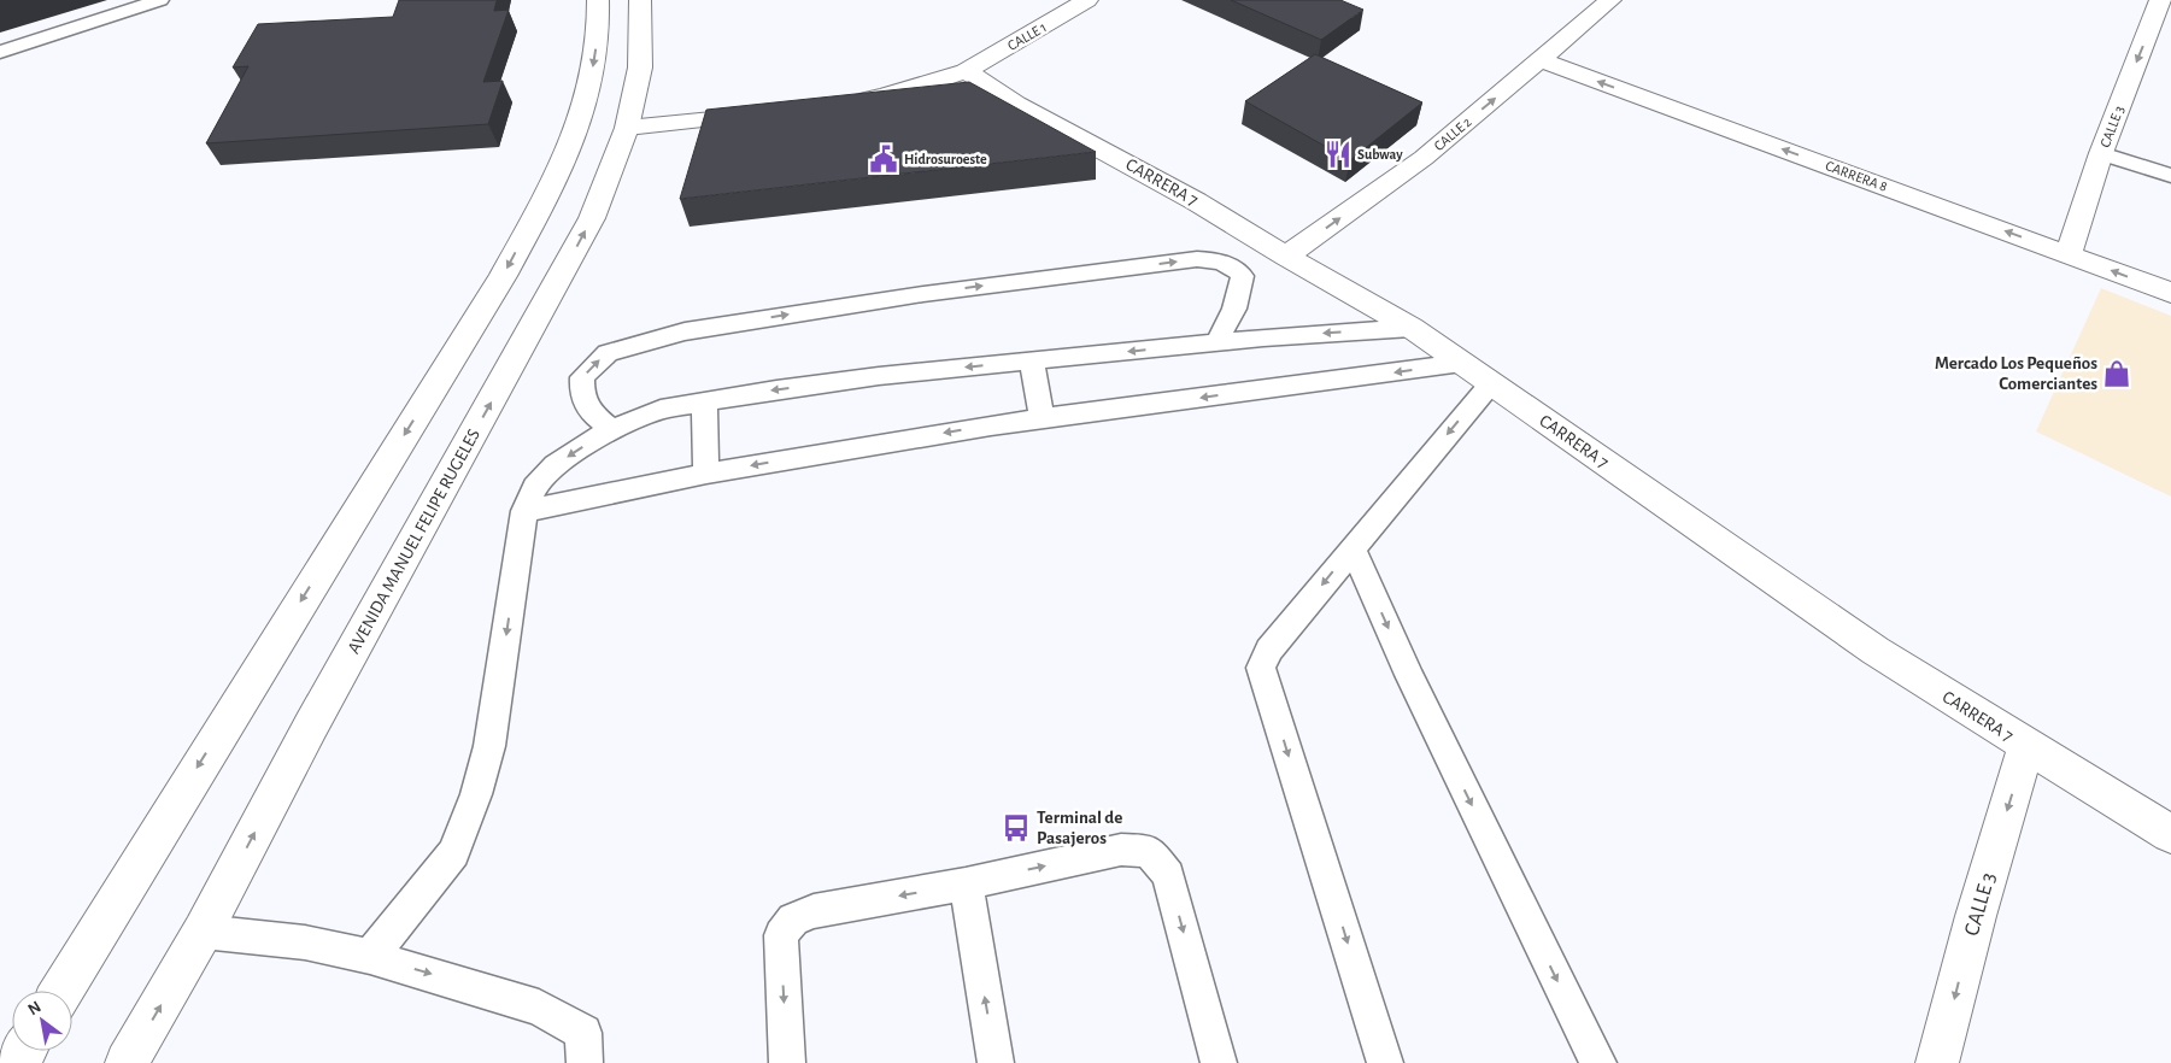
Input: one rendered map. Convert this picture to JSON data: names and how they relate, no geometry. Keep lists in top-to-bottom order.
{
  "streets": {
    "street": [
      "CALLE 1",
      "CALLE 3",
      "CALLE 2",
      "CARRERA 8",
      "CARRERA 7",
      "AVENIDA MANUEL FELIPE RUGELES"
    ]
  },
  "crossings": [
    ["CALLE 1", "CARRERA 7"],
    ["CALLE 3", "CARRERA 8"],
    ["CALLE 3", "CARRERA 7"],
    ["CALLE 2", "CARRERA 8"],
    ["CALLE 2", "CARRERA 7"]
  ],
  "one_way": ["CALLE 3", "CALLE 2", "CARRERA 8"],
  "places": {
    "restaurant": ["Subway"],
    "public building": ["Hidrosuroeste"],
    "shop": ["Mercado Los Pequeños Comerciantes"],
    "bus stop": ["Terminal de Pasajeros"]
  },
  "north": "top left"
}
